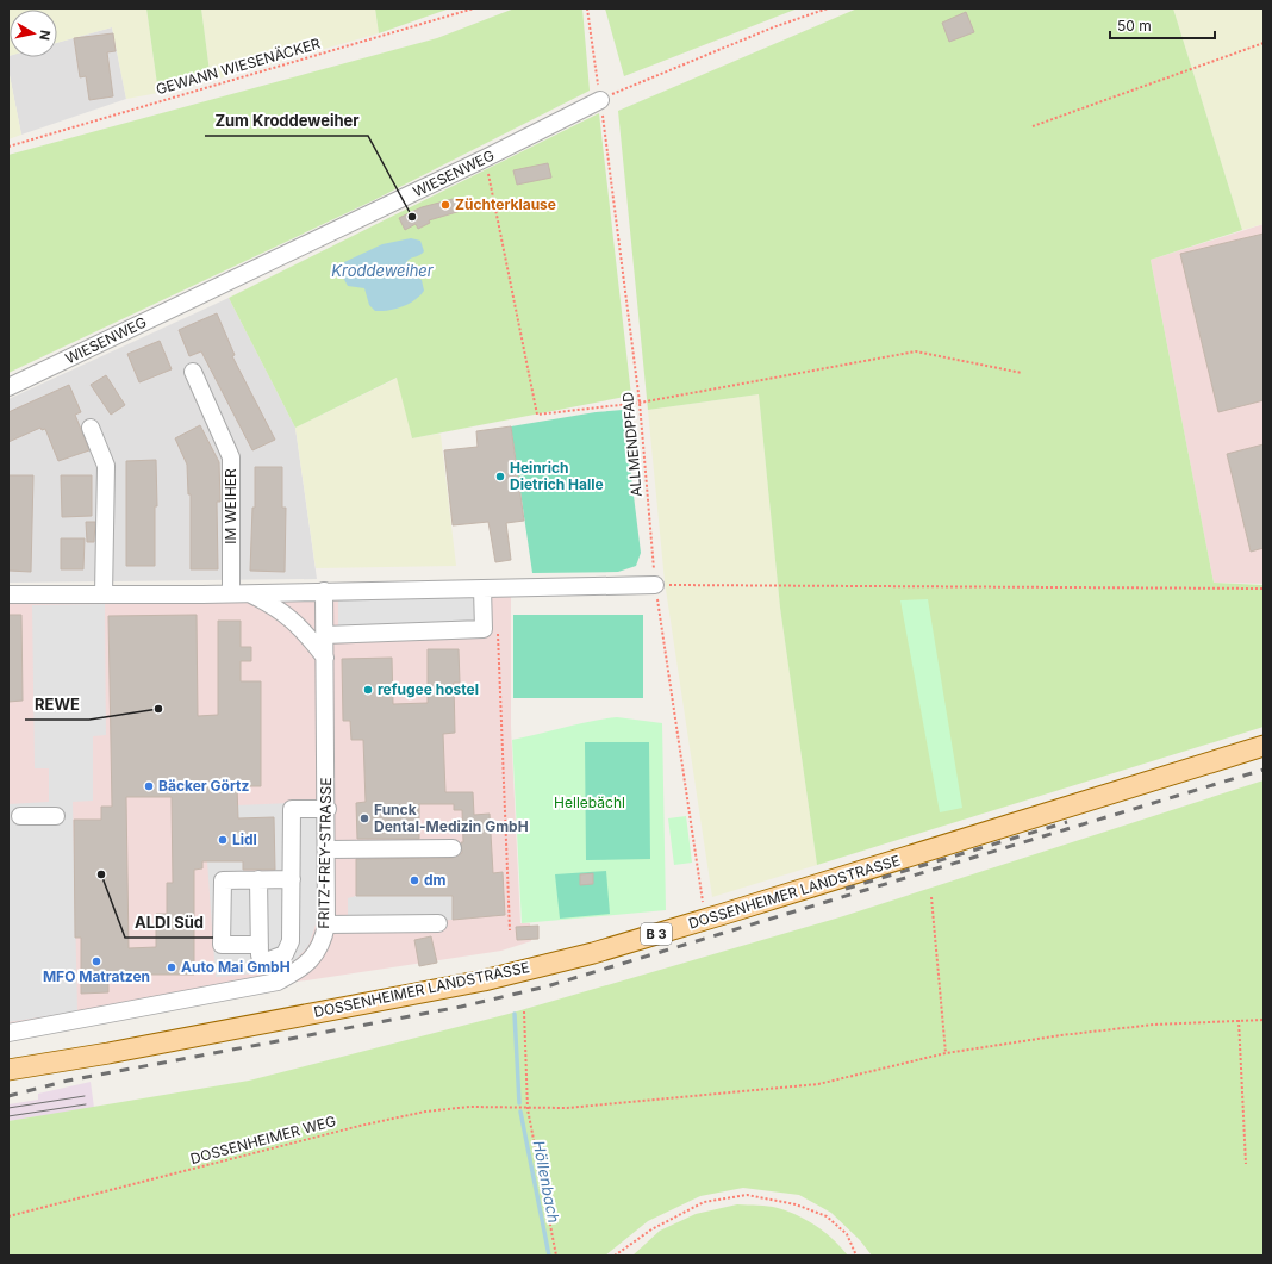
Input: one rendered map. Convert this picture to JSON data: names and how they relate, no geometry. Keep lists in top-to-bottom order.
{
  "streets": {
    "main road": ["DOSSENHEIMER LANDSTRASSE", "B 3"],
    "street": ["WIESENWEG", "IM WEIHER", "FRITZ-FREY-STRASSE"],
    "path": ["GEWANN WIESENÄCKER", "ALLMENDPFAD", "DOSSENHEIMER WEG"]
  },
  "crossings": [
    ["WIESENWEG", "ALLMENDPFAD"]
  ],
  "water": ["Kroddeweiher", "Höllenbach"],
  "parks": ["Hellebächl"],
  "places": [
    "Züchterklause",
    "Zum Kroddeweiher",
    "Heinrich Dietrich Halle",
    "refugee hostel",
    "REWE",
    "Bäcker Görtz",
    "Funck Dental-Medizin GmbH",
    "Lidl",
    "ALDI Süd",
    "dm",
    "MFO Matratzen",
    "Auto Mai GmbH"
  ],
  "scale_bar": "50 m",
  "north": "right"
}
